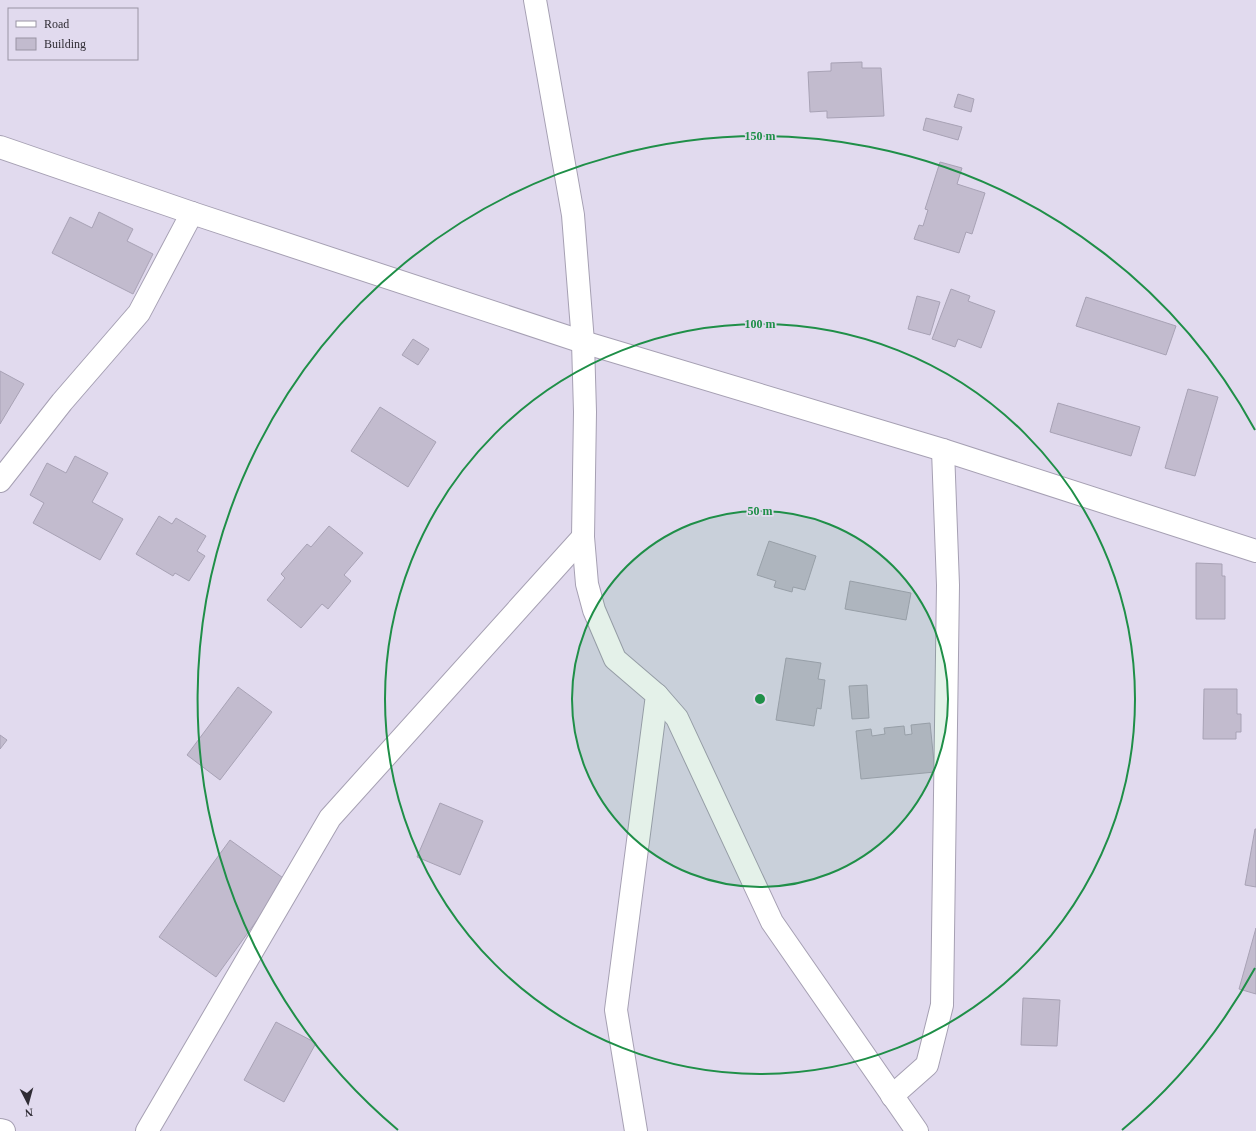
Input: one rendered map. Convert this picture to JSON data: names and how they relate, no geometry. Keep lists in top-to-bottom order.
{
  "legend": ["Road", "Building"],
  "north": "bottom",
  "rings": ["150 m", "100 m", "50 m"]
}
